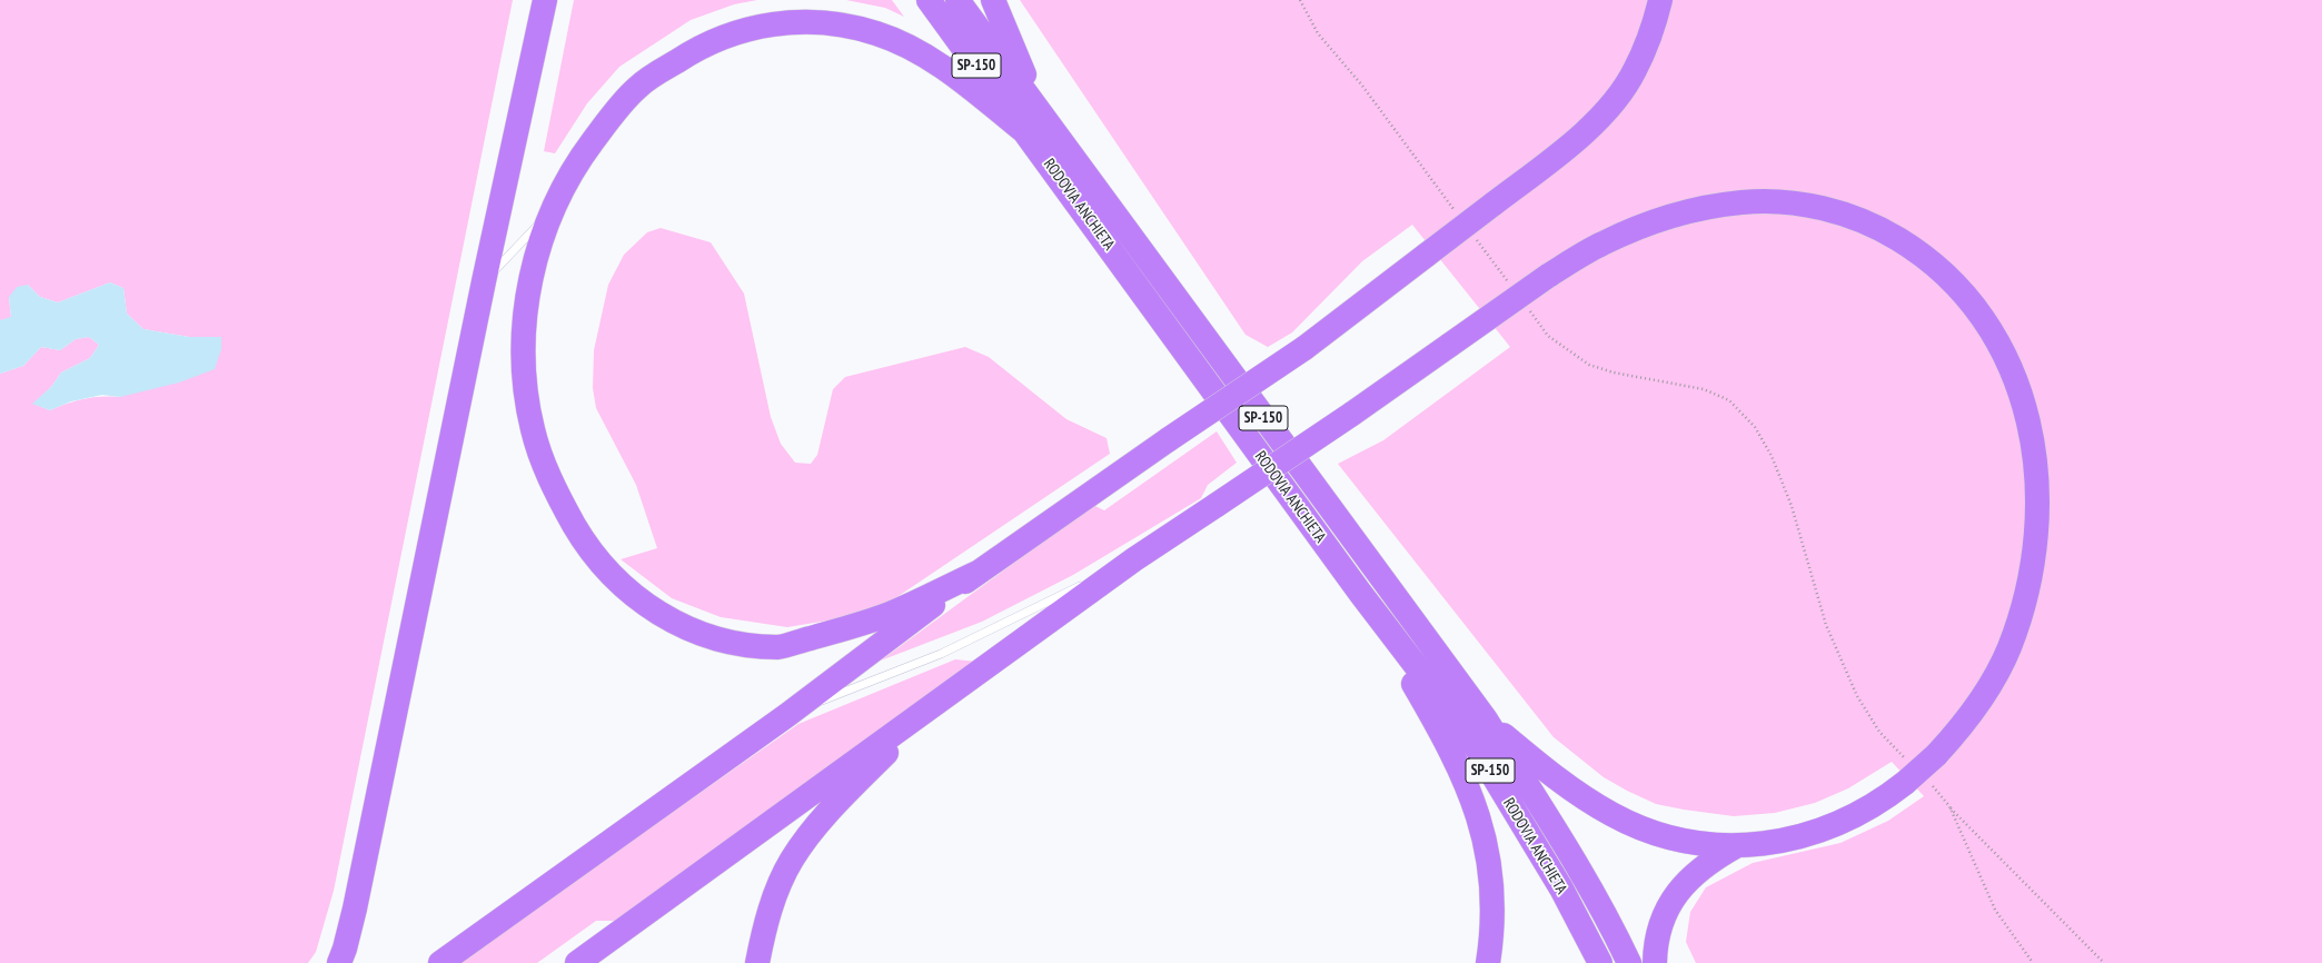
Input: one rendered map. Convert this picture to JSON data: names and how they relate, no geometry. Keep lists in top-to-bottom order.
{
  "streets": {
    "highway": ["SP-150", "RODOVIA ANCHIETA"]
  }
}
